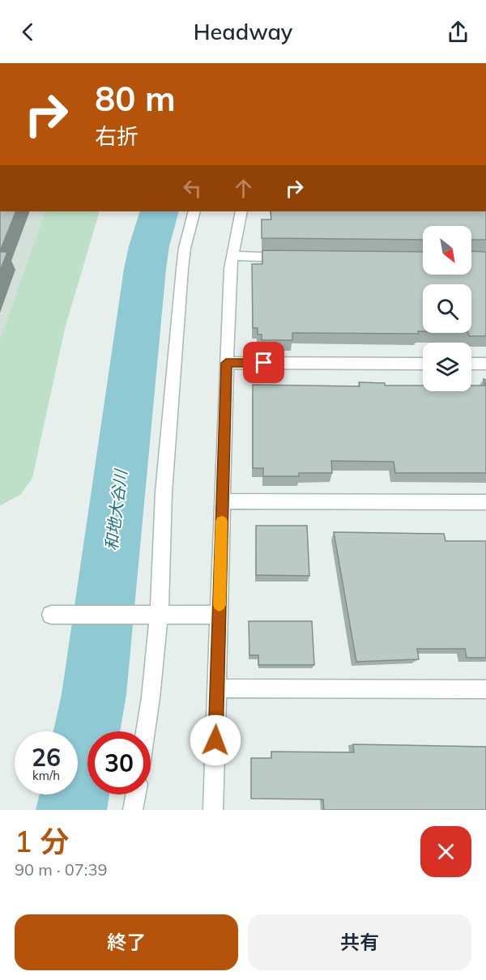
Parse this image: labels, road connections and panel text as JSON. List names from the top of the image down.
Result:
{
  "water": ["和地大谷川"],
  "north": "bottom right",
  "page": {
    "header": "Headway",
    "turn": ["80 m", "右折"],
    "speed": "26 km/h",
    "limit": "30",
    "heading": ["1 分", "90 m · 07:39"],
    "buttons": ["終了", "共有"]
  }
}
